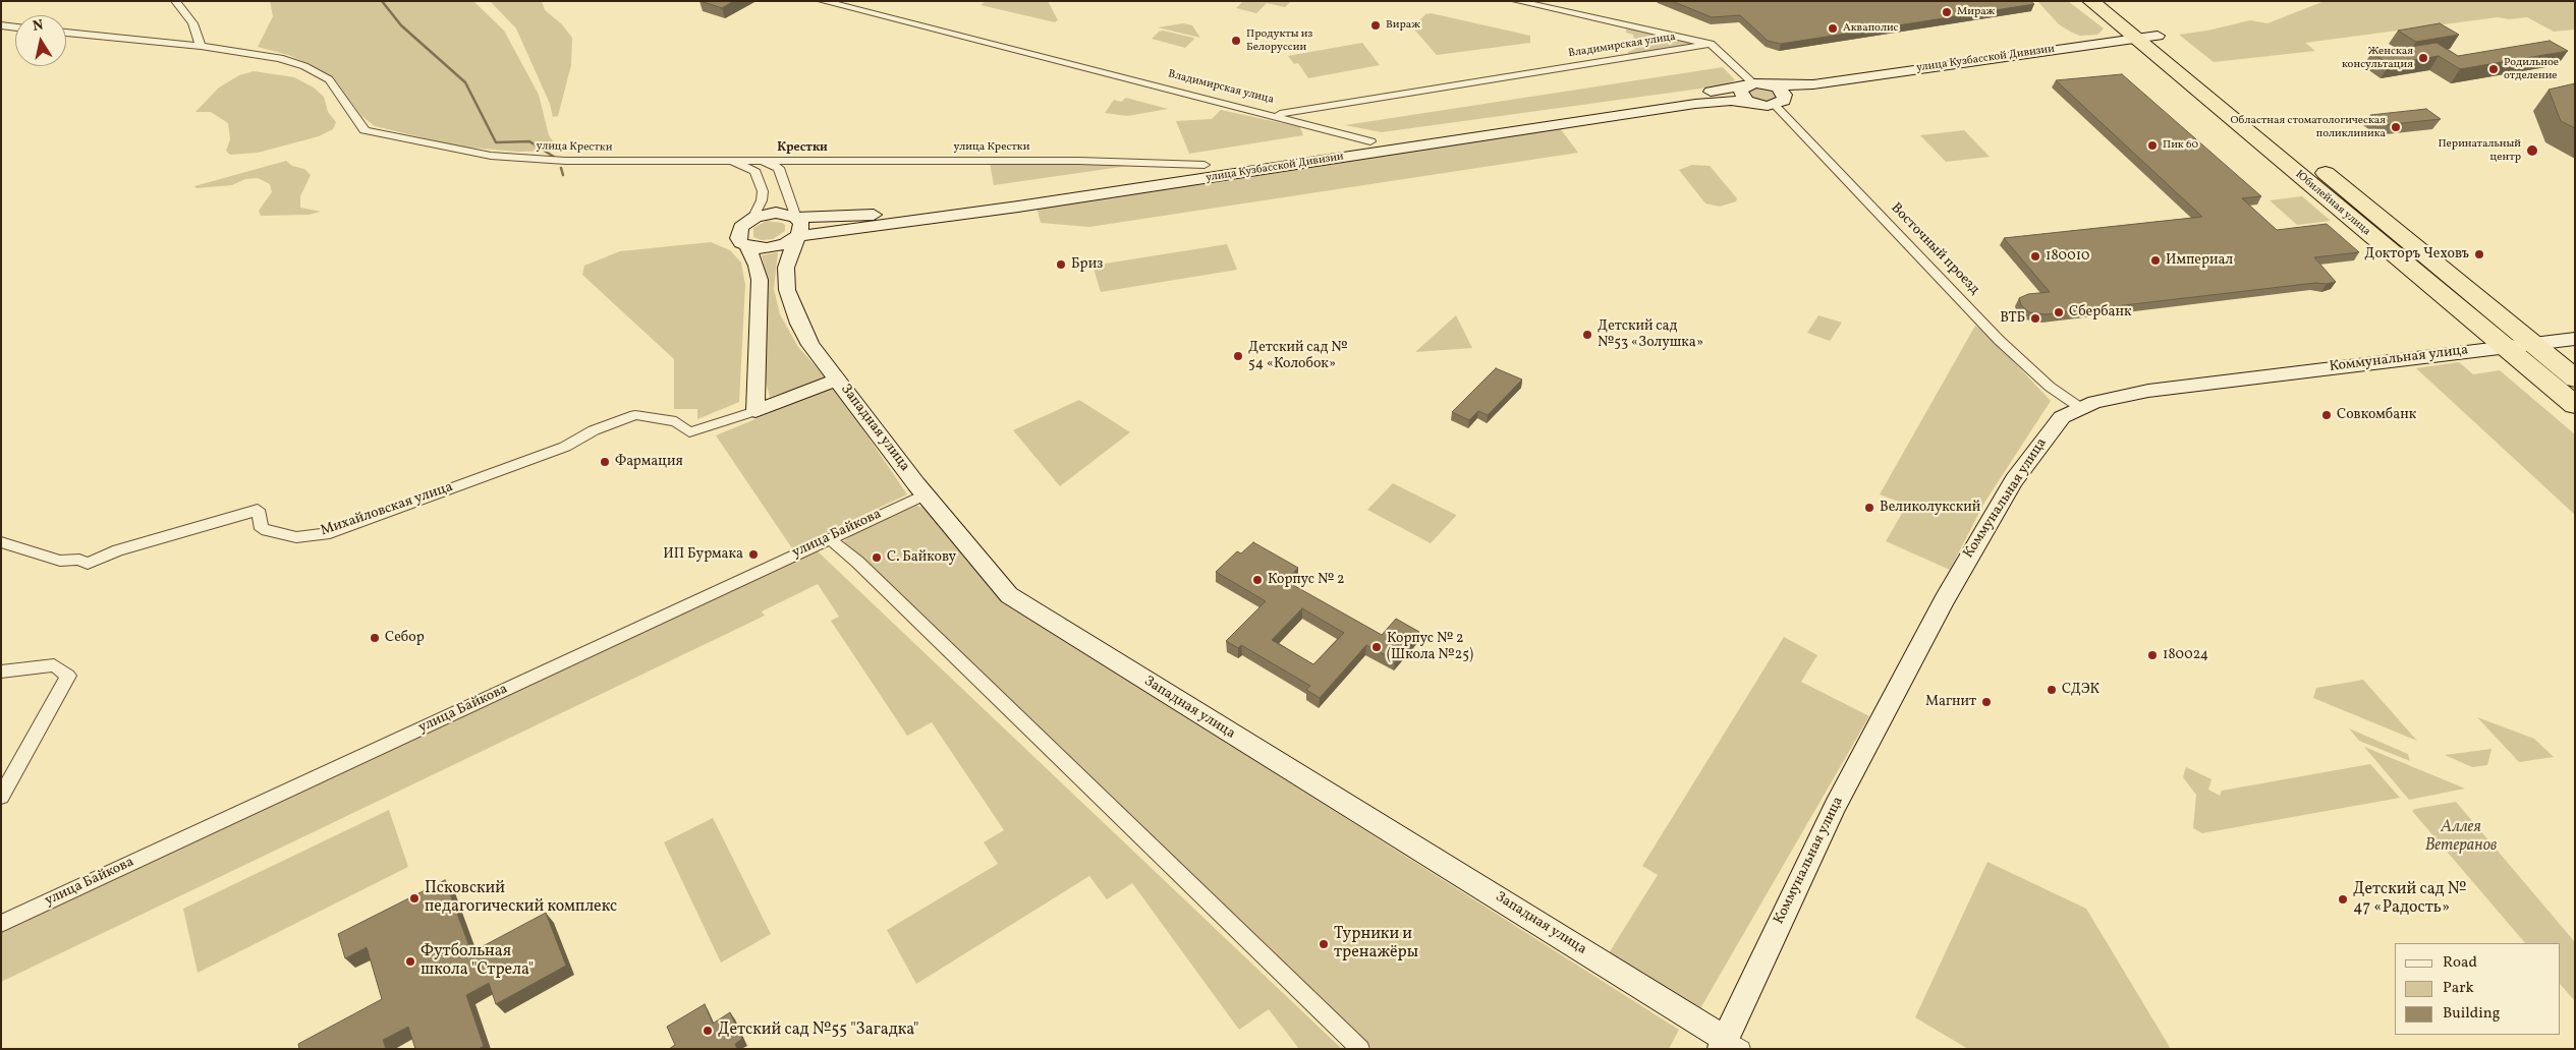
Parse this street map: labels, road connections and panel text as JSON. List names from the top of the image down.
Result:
{
  "streets": {
    "highway": ["Юбилейная улица"],
    "street": [
      "Владимирская улица",
      "улица Кузбасской Дивизии",
      "улица Крестки",
      "Восточный проезд",
      "Коммунальная улица",
      "Западная улица",
      "Михайловская улица",
      "улица Байкова"
    ]
  },
  "crossings": [
    ["улица Кузбасской Дивизии", "улица Крестки"],
    ["улица Кузбасской Дивизии", "Юбилейная улица"],
    ["улица Кузбасской Дивизии", "Восточный проезд"],
    ["улица Кузбасской Дивизии", "Западная улица"],
    ["Юбилейная улица", "Коммунальная улица"],
    ["Восточный проезд", "Коммунальная улица"],
    ["Коммунальная улица", "Западная улица"],
    ["Западная улица", "улица Байкова"]
  ],
  "districts": ["Крестки"],
  "parks": ["Аллея Ветеранов"],
  "places": [
    "Мираж",
    "Вираж",
    "Акваполис",
    "Продукты из Белоруссии",
    "Женская консультация",
    "Родильное отделение",
    "Областная стоматологическая поликлиника",
    "Пик 60",
    "Перинатальный центр",
    "Докторъ Чеховъ",
    "180010",
    "Империал",
    "Бриз",
    "Сбербанк",
    "ВТБ",
    "Детский сад №53 «Золушка»",
    "Детский сад № 54 «Колобок»",
    "Совкомбанк",
    "Фармация",
    "Великолукский",
    "ИП Бурмака",
    "С. Байкову",
    "Корпус № 2",
    "Себор",
    "Корпус № 2 (Школа №25)",
    "180024",
    "СДЭК",
    "Магнит",
    "Псковский педагогический комплекс",
    "Детский сад № 47 «Радость»",
    "Турники и тренажёры",
    "Футбольная школа \"Стрела\"",
    "Детский сад №55 \"Загадка\""
  ],
  "legend": ["Road", "Park", "Building"],
  "north": "top"
}
